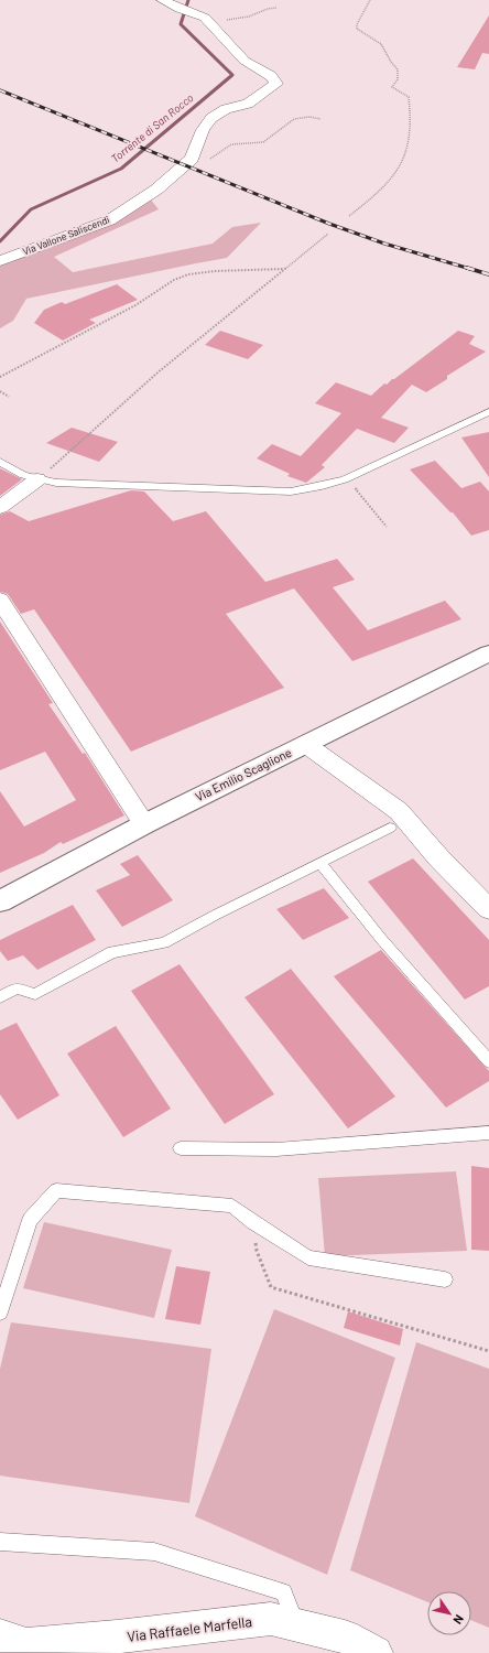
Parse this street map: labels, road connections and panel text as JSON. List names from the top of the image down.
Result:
{
  "streets": {
    "main road": ["Via Emilio Scaglione"],
    "street": ["Via Vallone Saliscendi", "Via Raffaele Marfella"]
  },
  "water": ["Torrente di San Rocco"],
  "north": "bottom right"
}
